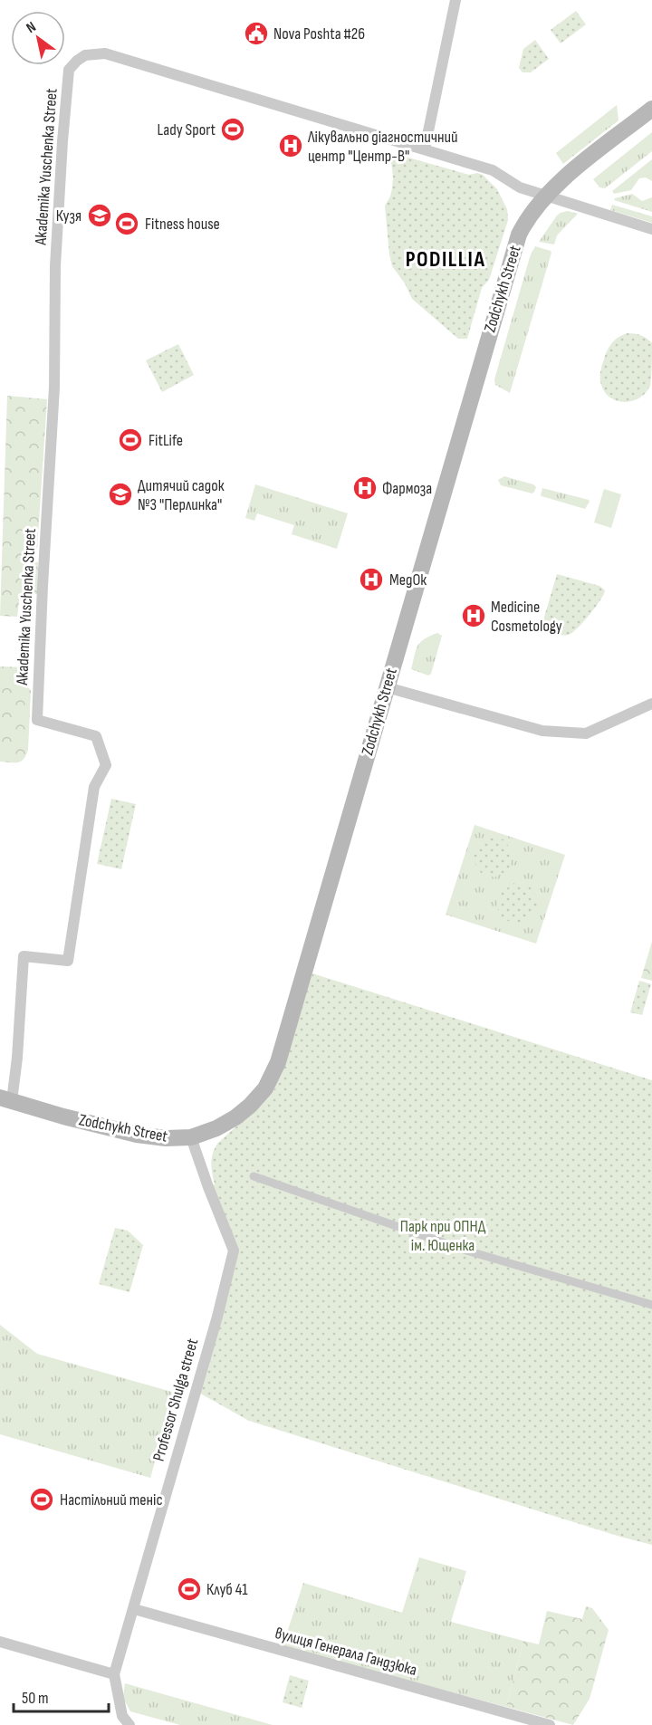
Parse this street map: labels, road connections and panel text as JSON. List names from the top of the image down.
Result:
{
  "streets": {
    "main road": ["Zodchykh Street"],
    "street": ["Akademika Yuschenka Street", "Professor Shulga street", "вулиця Генерала Гандзюка"]
  },
  "crossings": [
    ["Akademika Yuschenka Street", "Zodchykh Street"],
    ["Zodchykh Street", "Professor Shulga street"],
    ["Professor Shulga street", "вулиця Генерала Гандзюка"]
  ],
  "districts": ["PODILLIA"],
  "parks": ["Парк при ОПНД ім. Ющенка"],
  "places": {
    "public building": ["Nova Poshta #26"],
    "sports": [
      "Lady Sport",
      "Fitness house",
      "FitLife",
      "Настільний теніс",
      "Клуб 41"
    ],
    "hospital": [
      "Лікувально діагностичний центр \"Центр-В\"",
      "Фармоза",
      "МедОк",
      "Medicine Cosmetology"
    ],
    "school or university": ["Кузя", "Дитячий садок №3 \"Перлинка\""]
  },
  "scale_bar": "50 m",
  "north": "top left"
}
